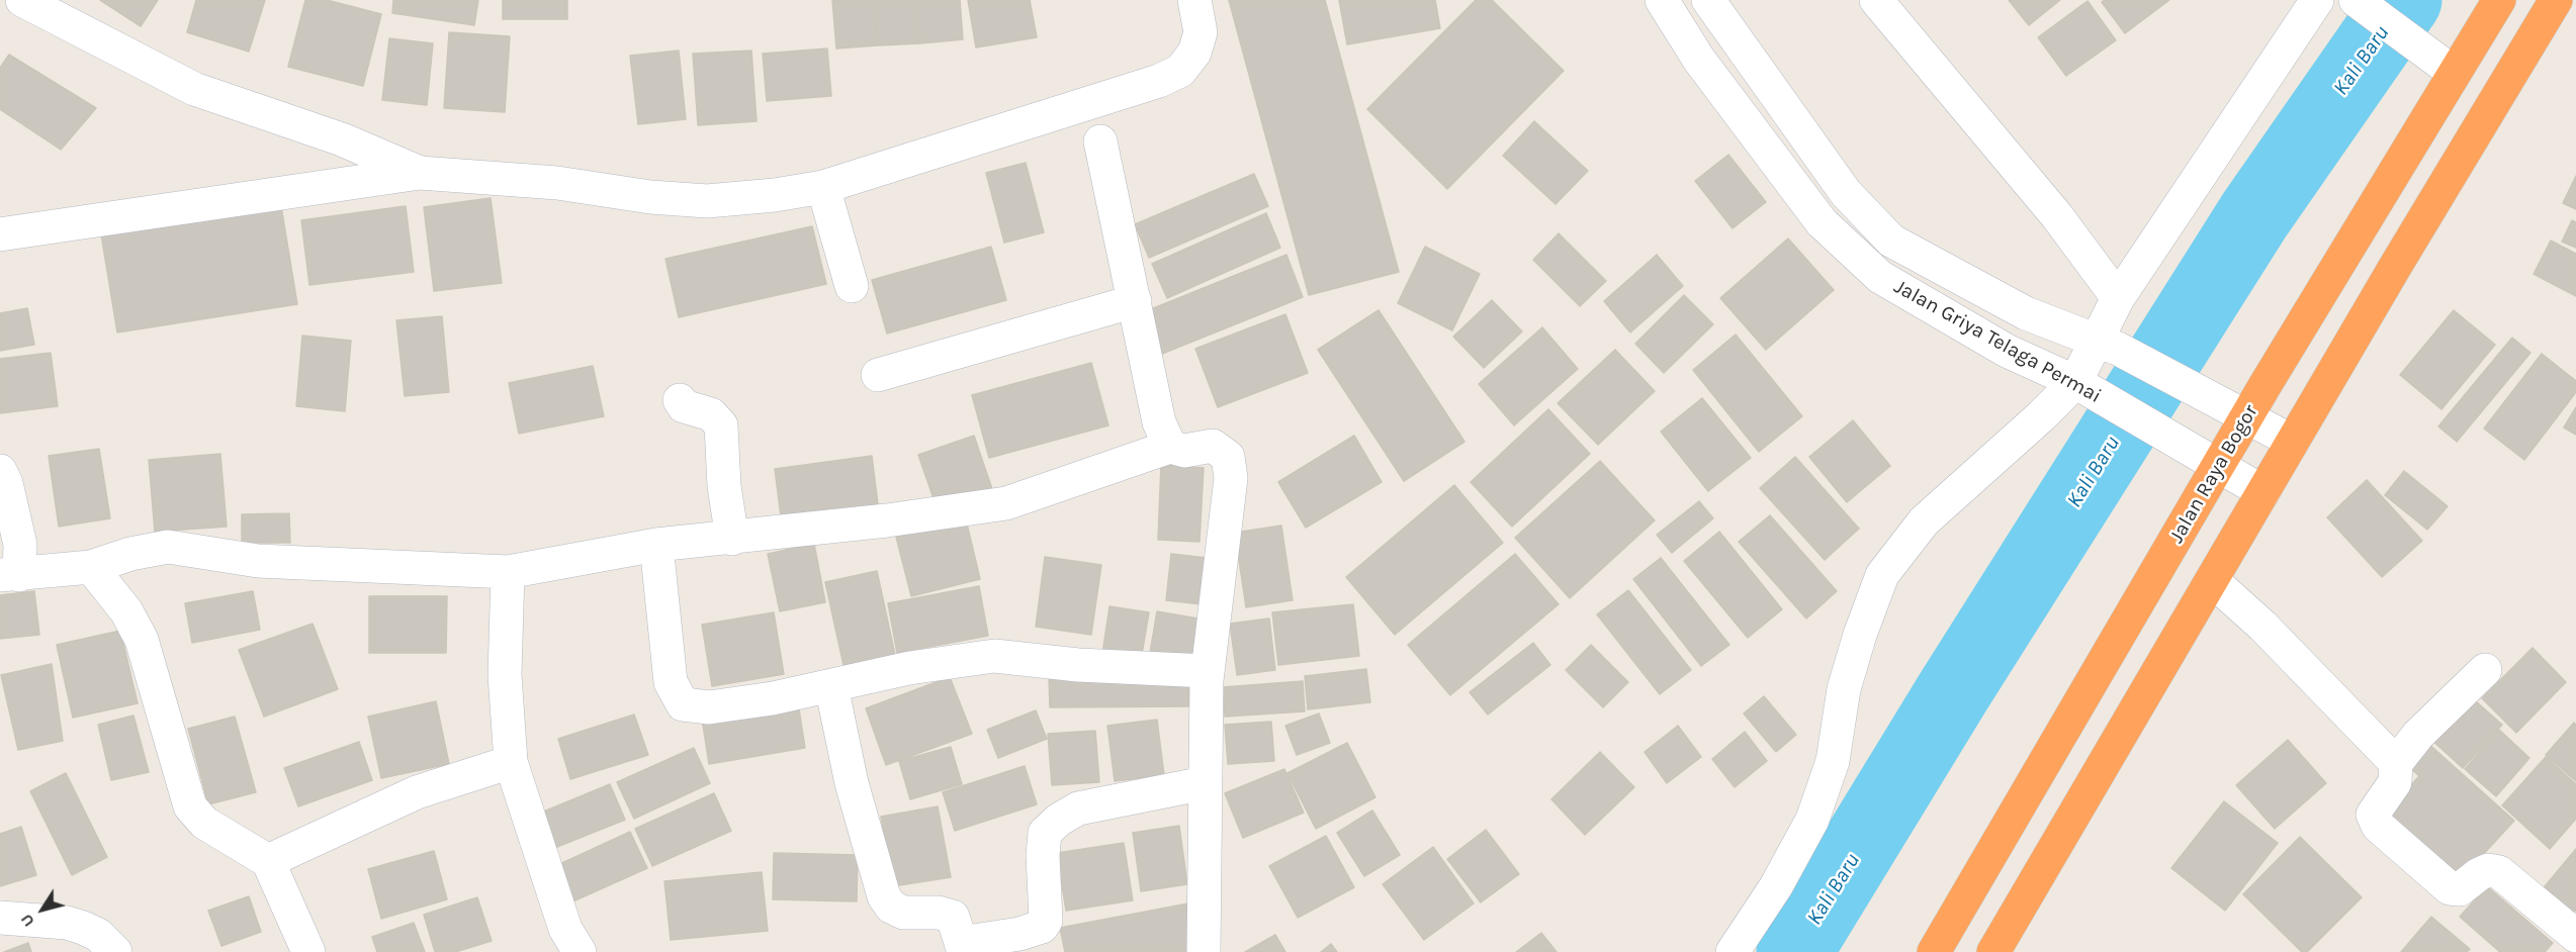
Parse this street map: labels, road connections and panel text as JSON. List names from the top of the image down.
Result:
{
  "streets": {
    "highway": ["Jalan Raya Bogor"],
    "street": ["Jalan Griya Telaga Permai"]
  },
  "crossings": [
    ["Jalan Griya Telaga Permai", "Jalan Raya Bogor"]
  ],
  "water": ["Kali Baru"],
  "north": "bottom left"
}
